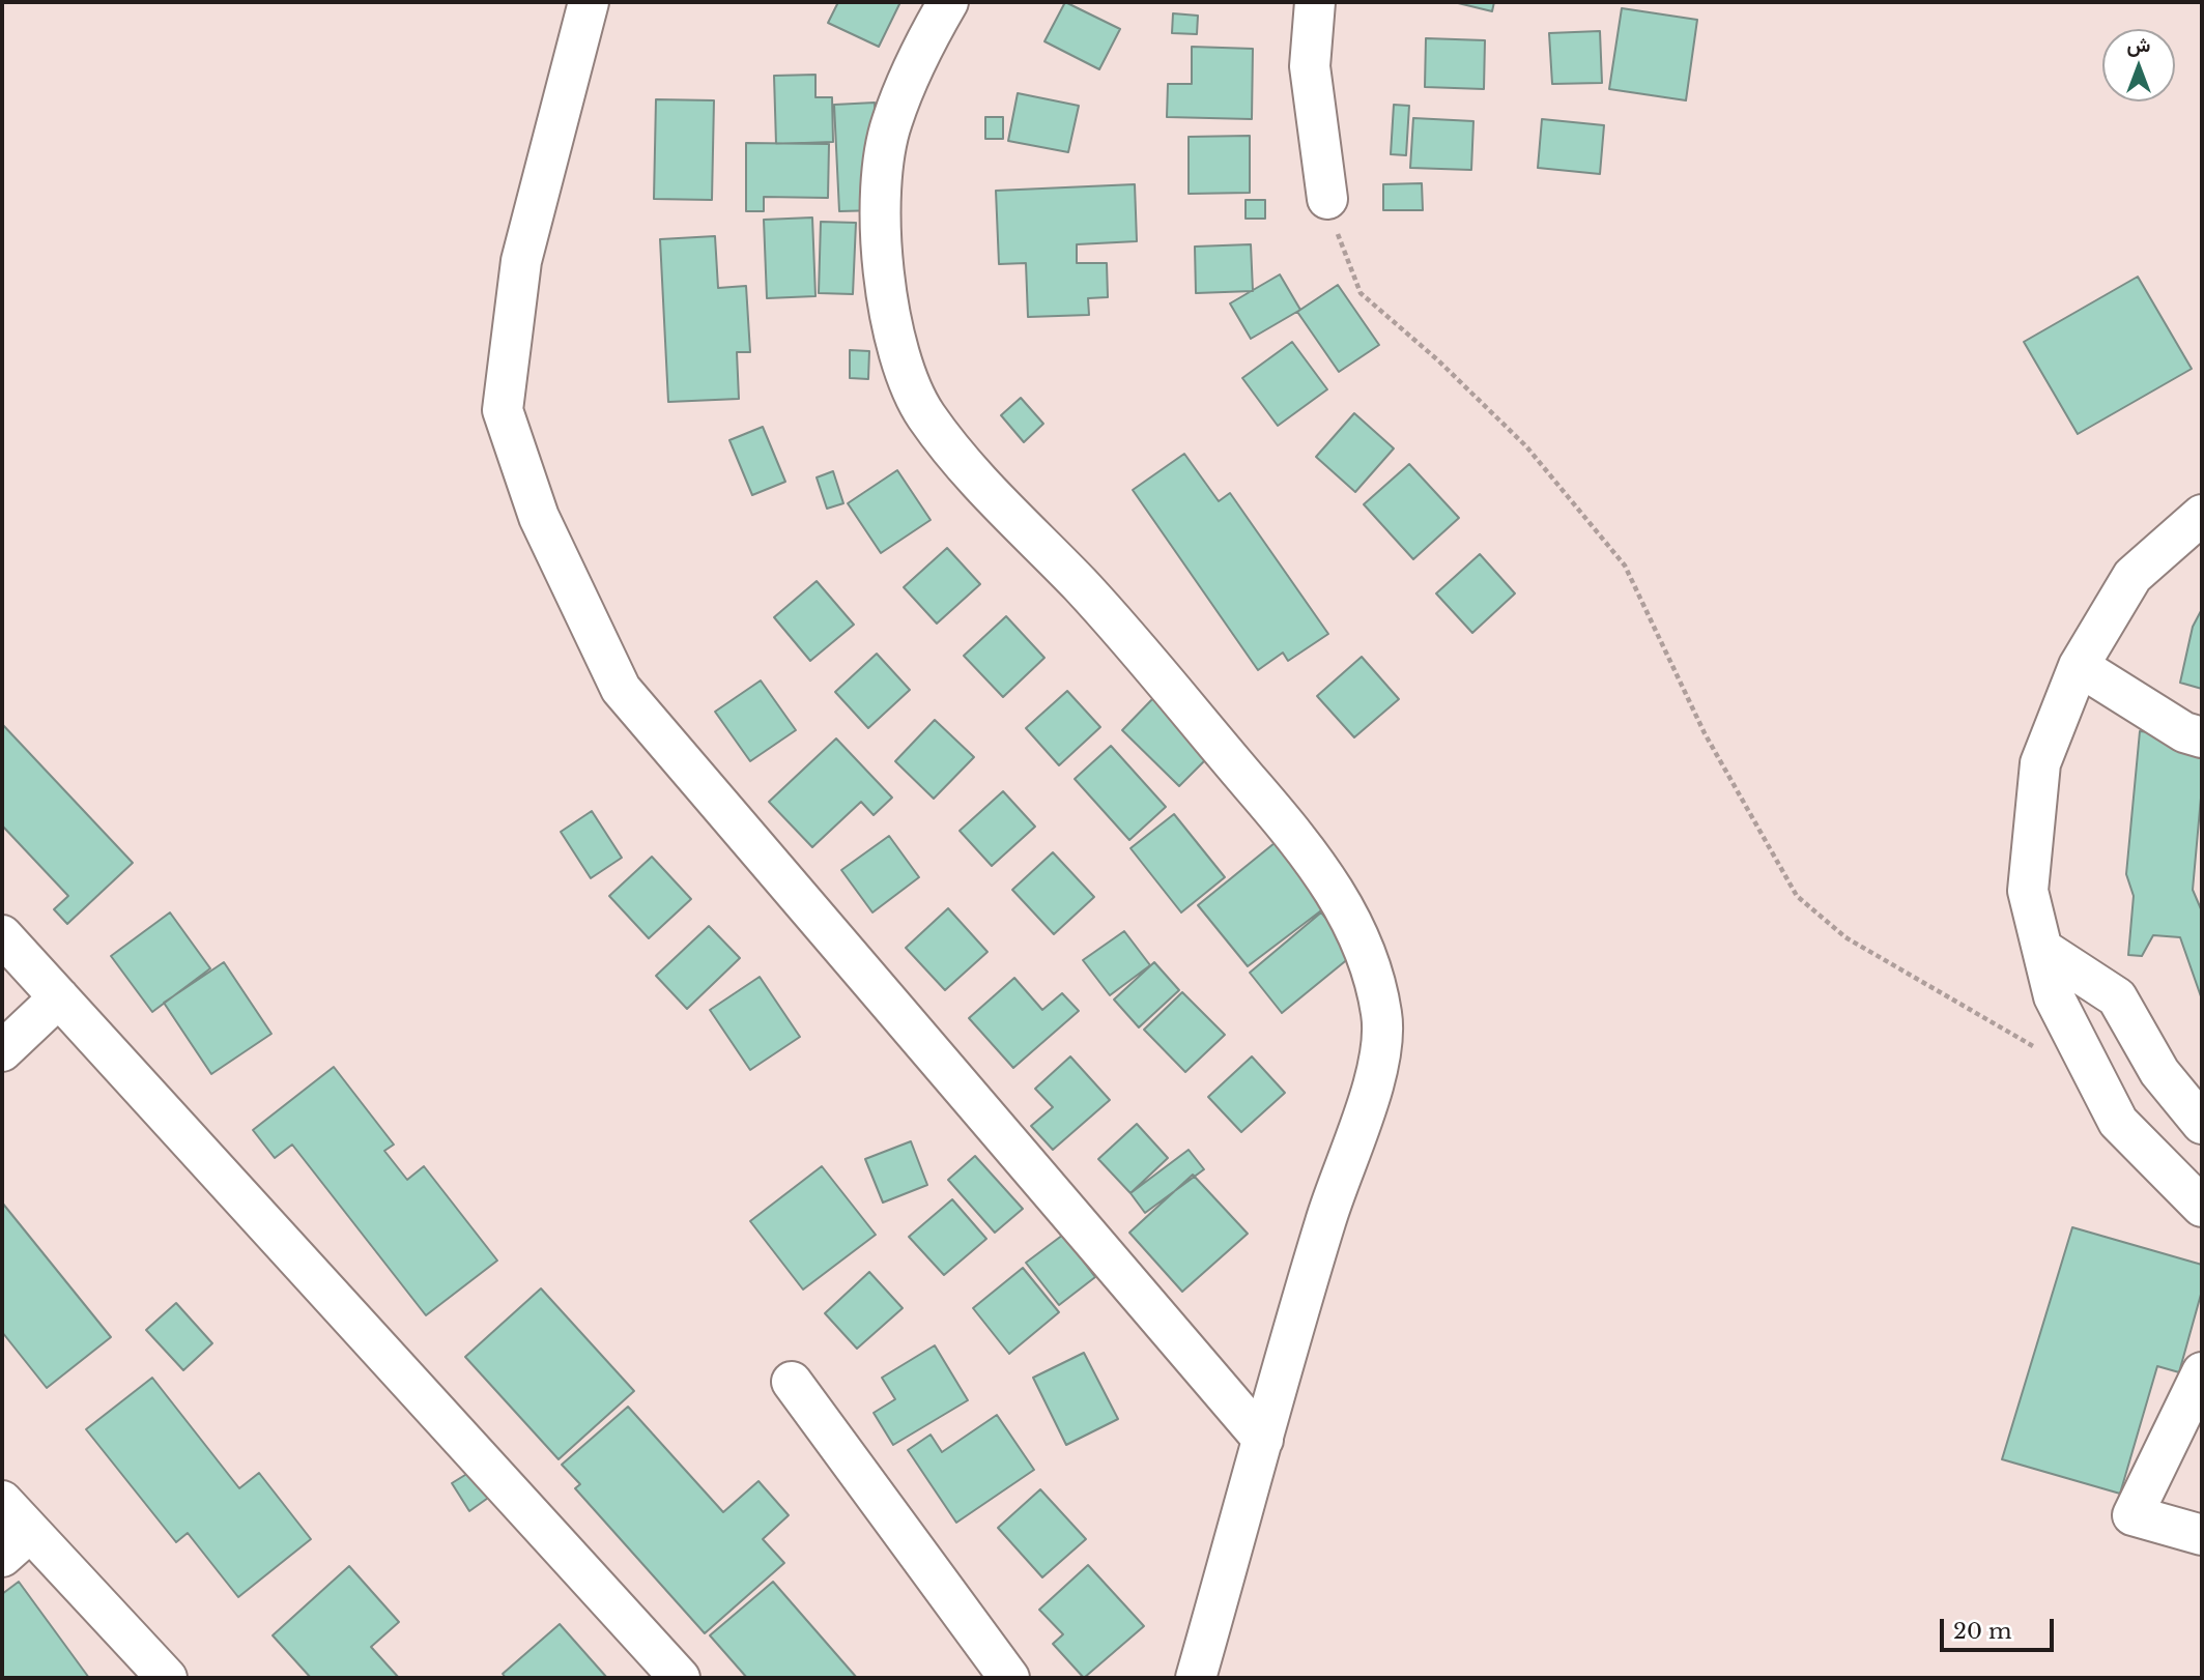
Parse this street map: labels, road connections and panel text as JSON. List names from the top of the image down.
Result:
{
  "scale_bar": "20 m",
  "north": "top"
}
